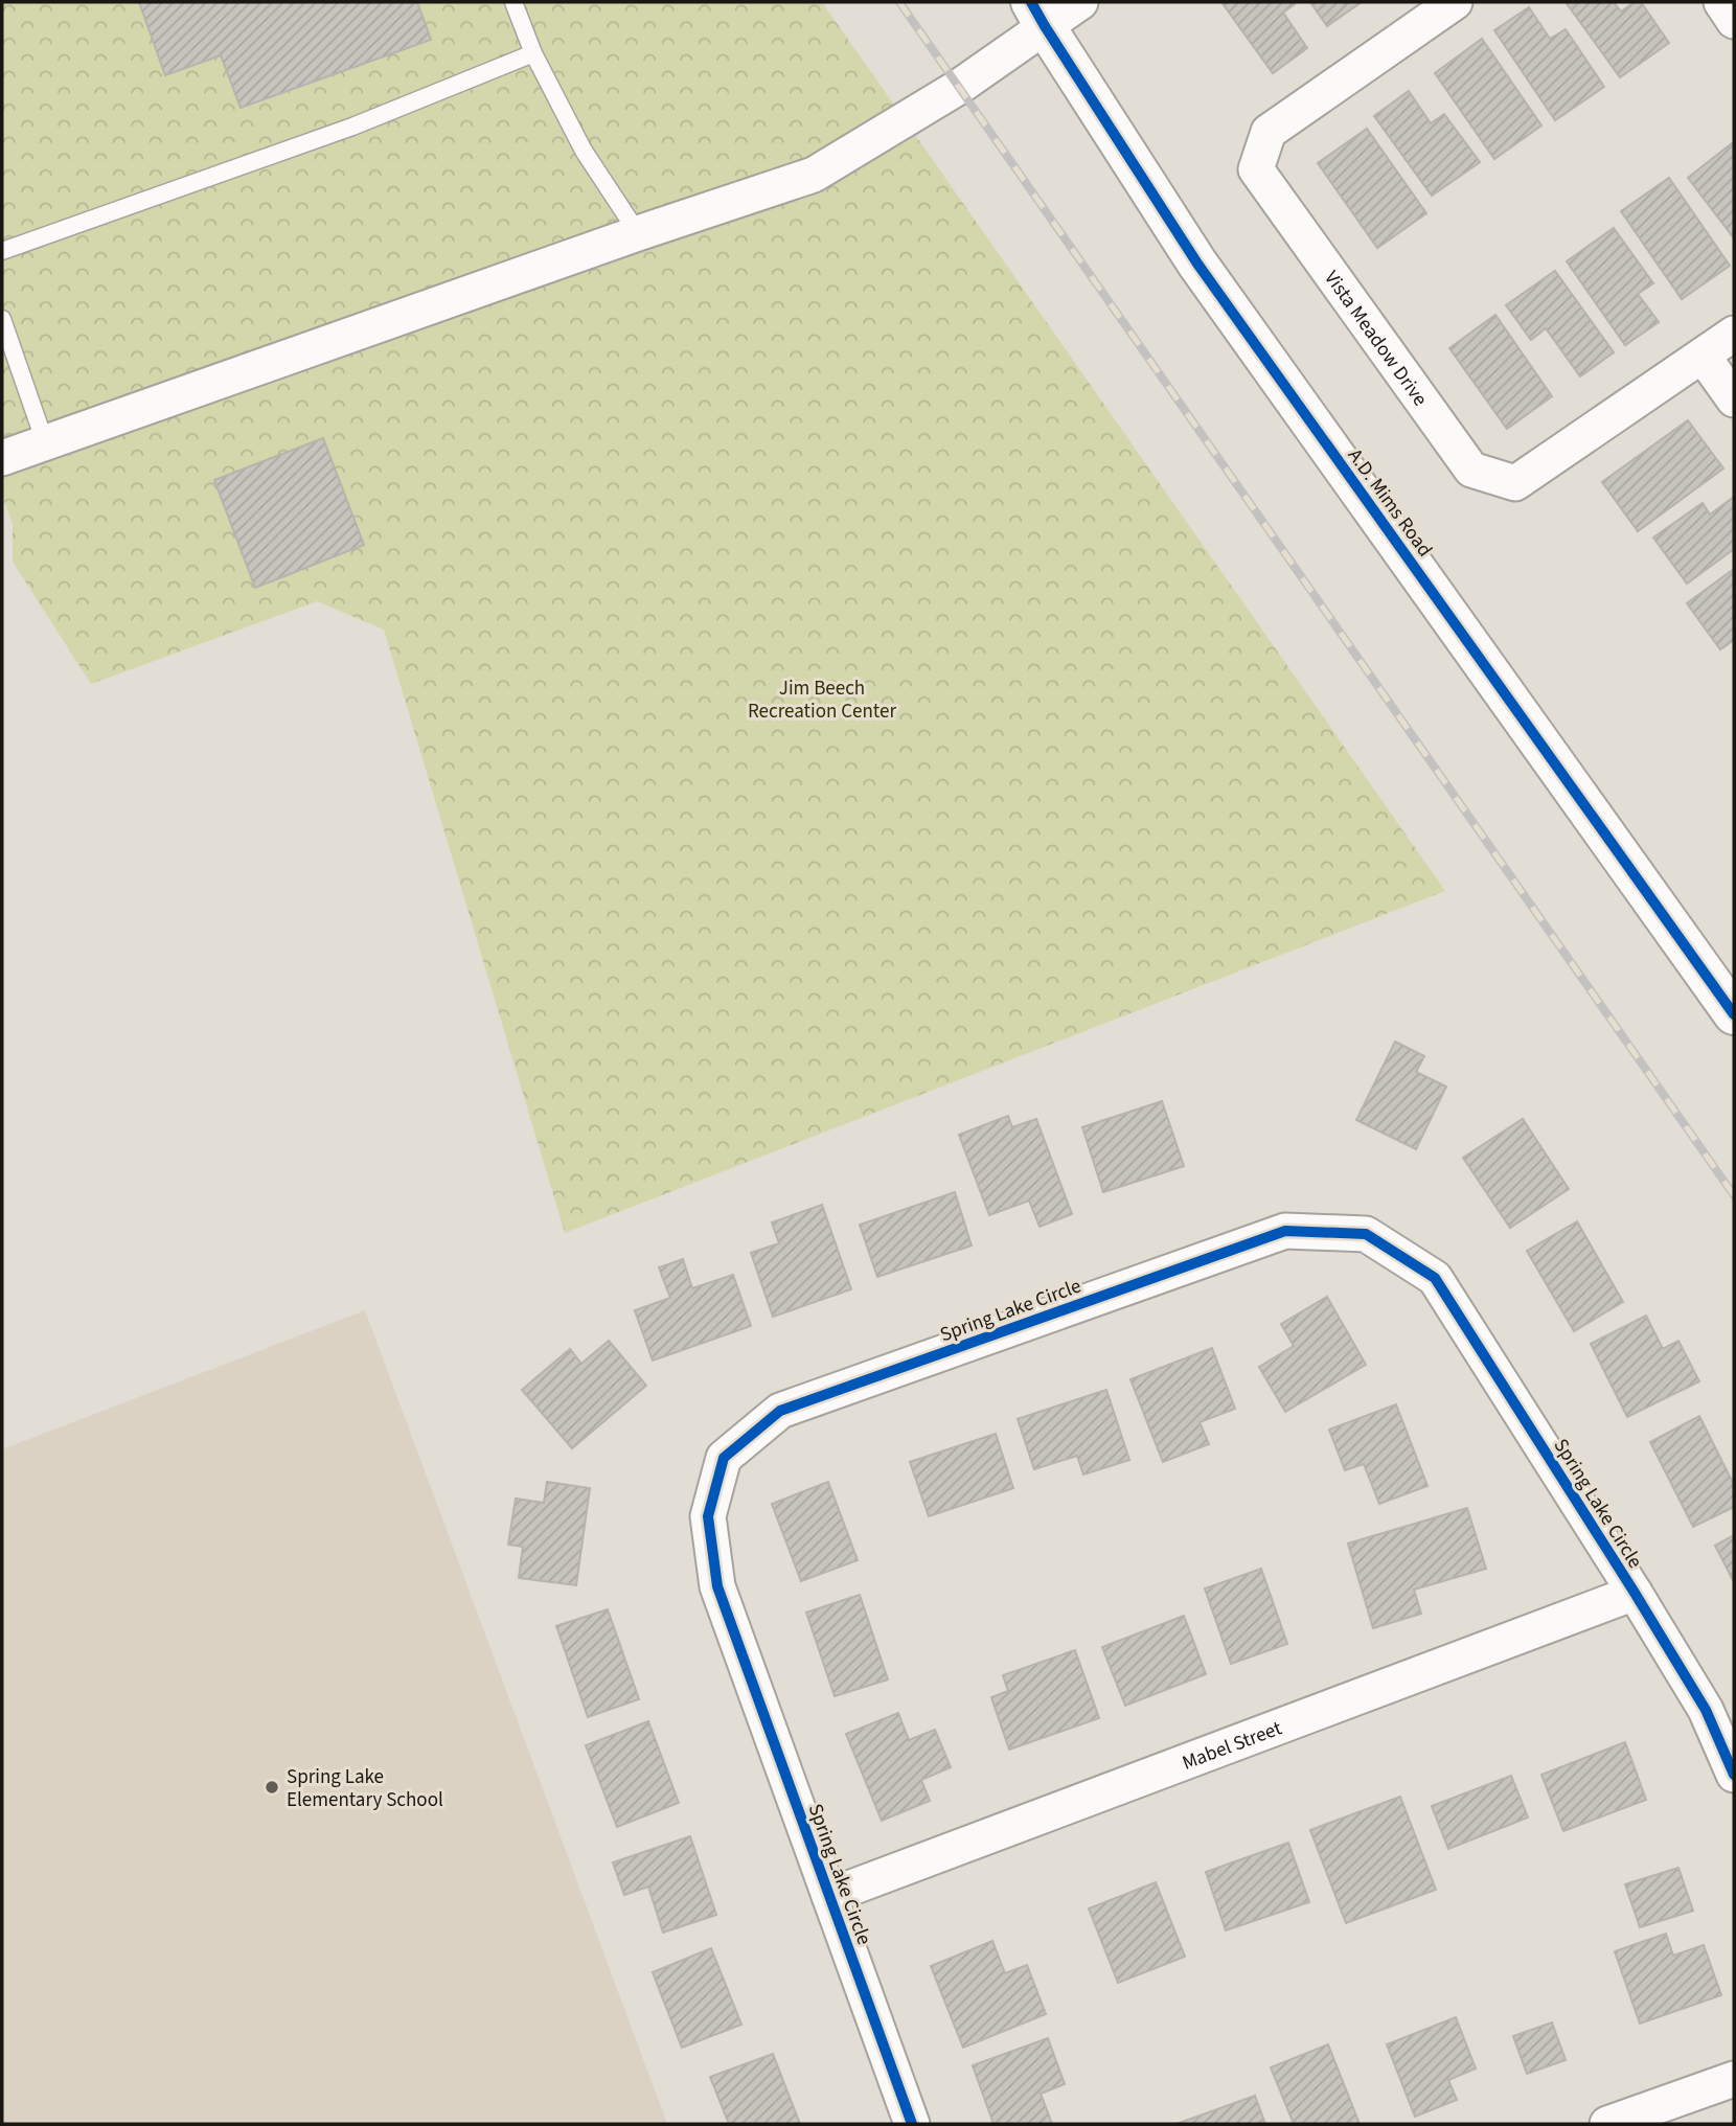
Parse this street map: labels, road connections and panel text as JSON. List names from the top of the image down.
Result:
{
  "streets": {
    "street": [
      "Vista Meadow Drive",
      "A.D. Mims Road",
      "Spring Lake Circle",
      "Mabel Street"
    ]
  },
  "crossings": [
    ["Spring Lake Circle", "Mabel Street"]
  ],
  "parks": ["Jim Beech Recreation Center"],
  "places": ["Spring Lake Elementary School"]
}
